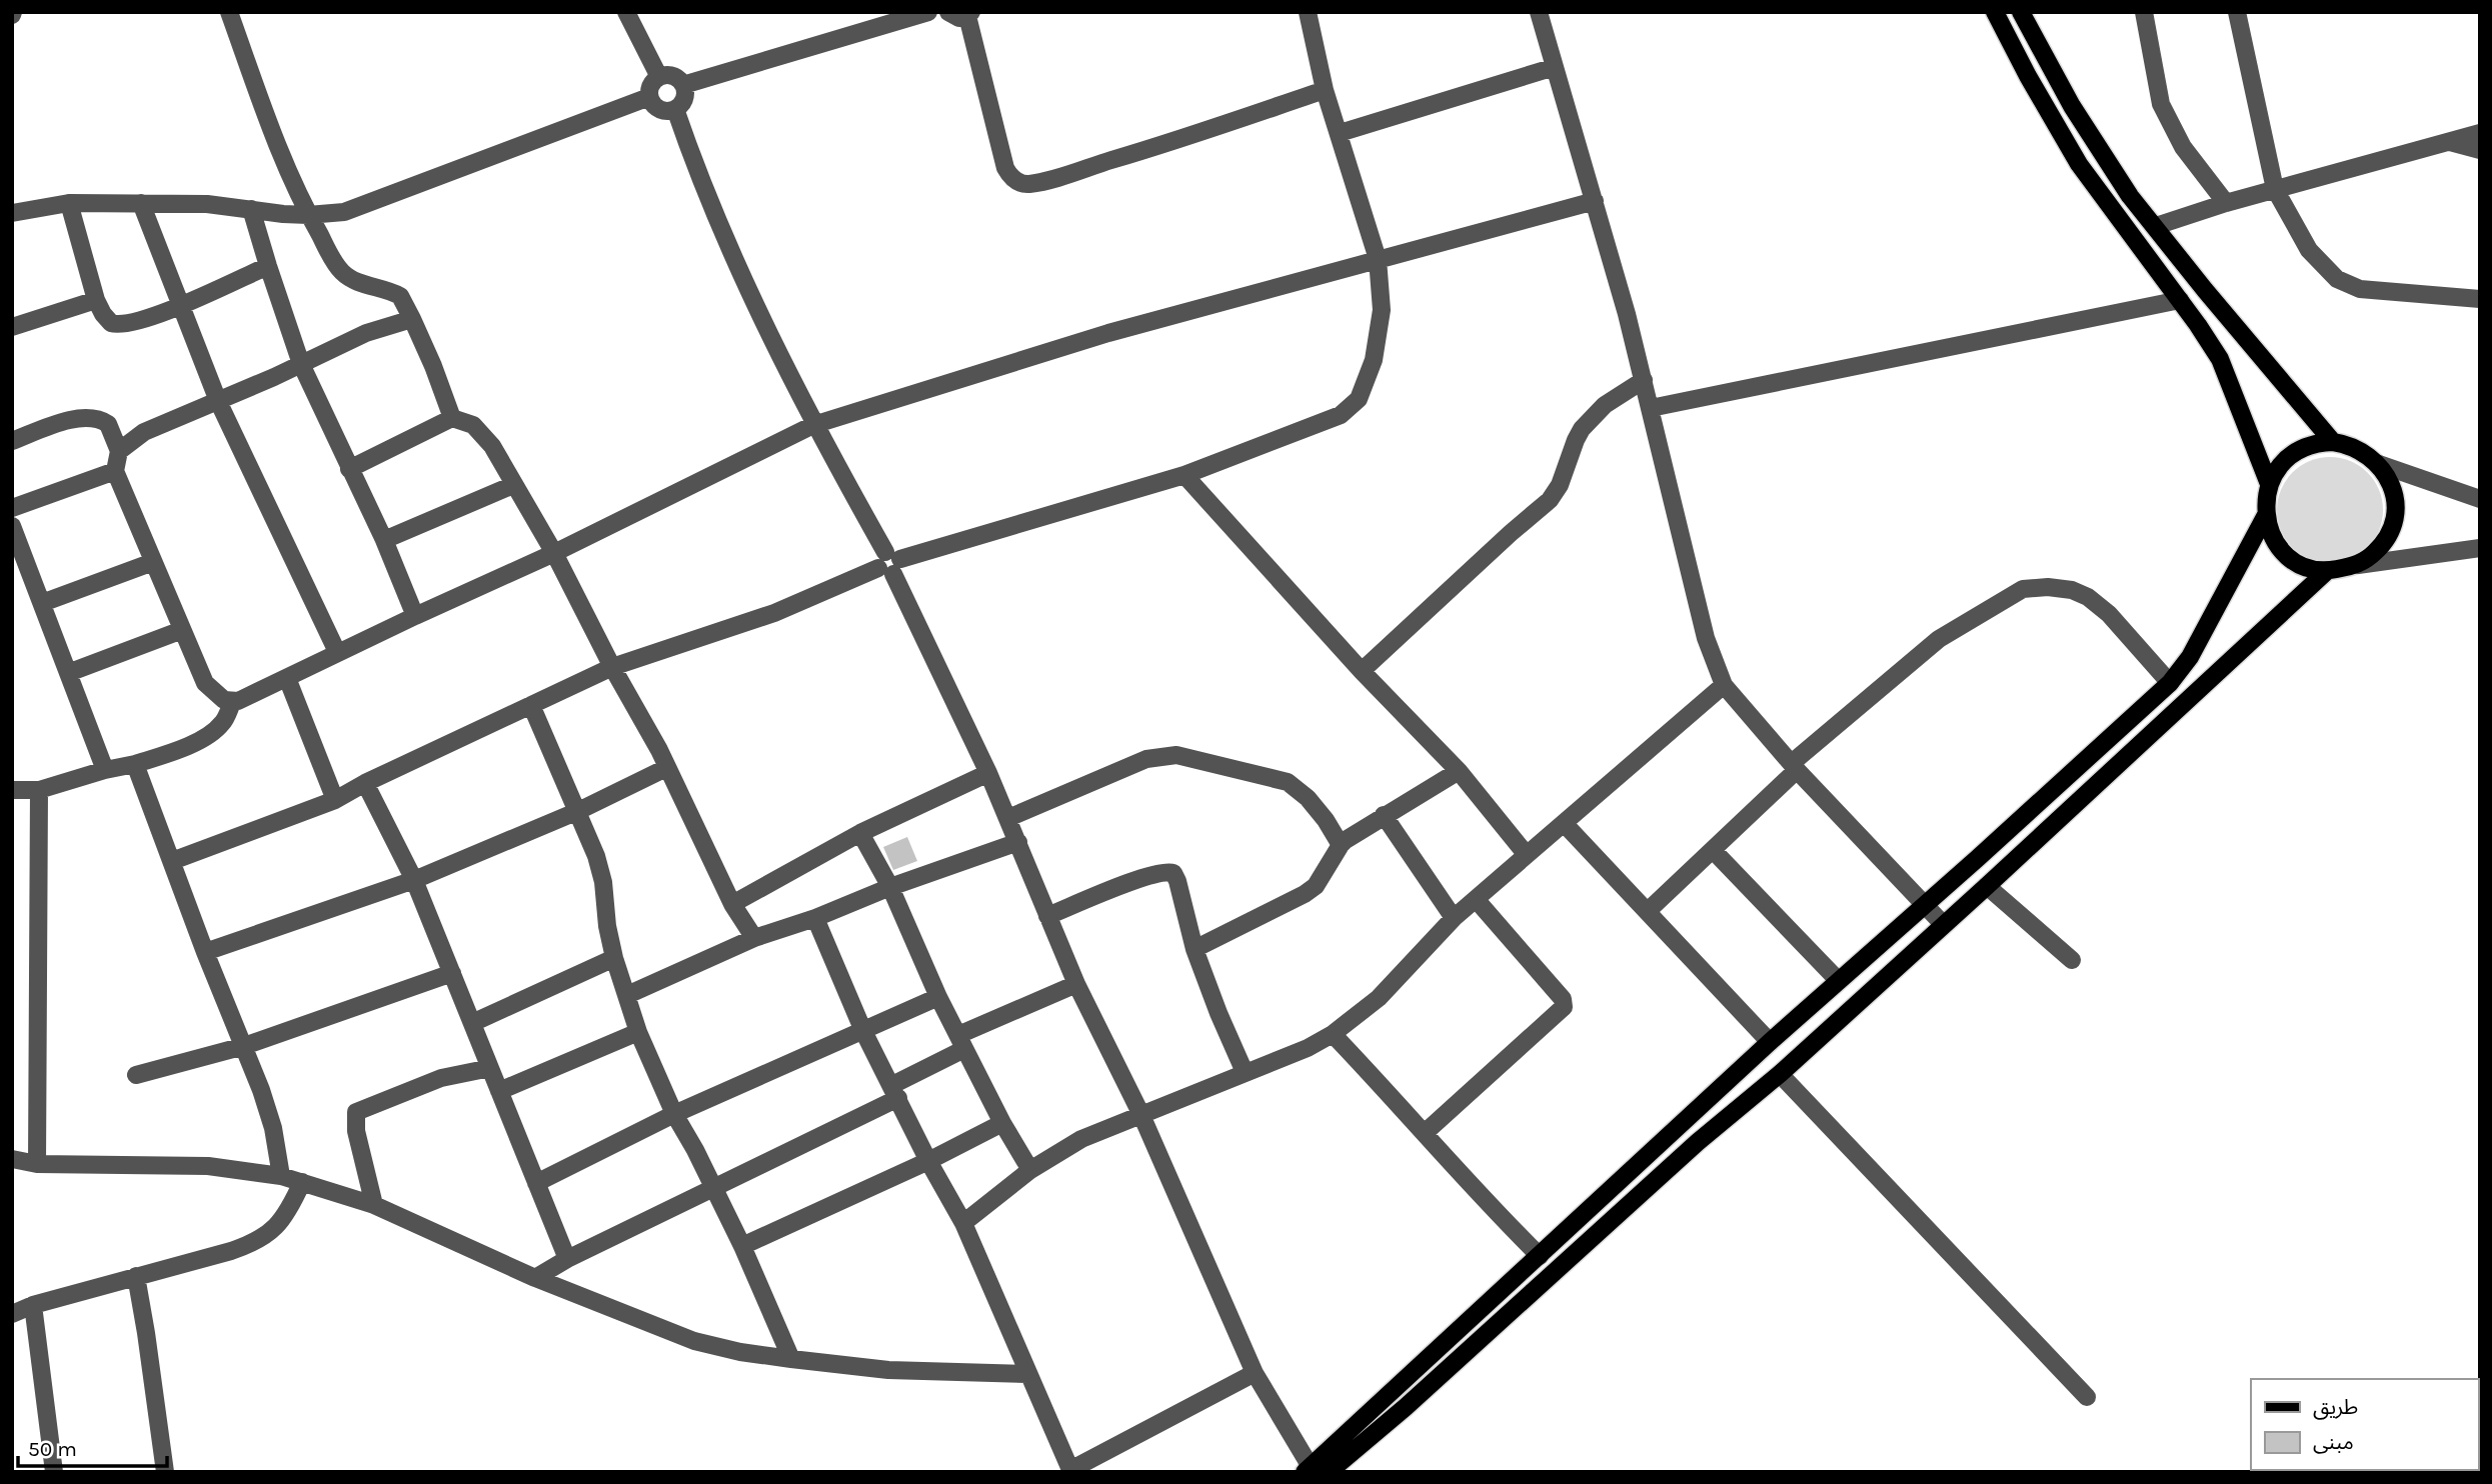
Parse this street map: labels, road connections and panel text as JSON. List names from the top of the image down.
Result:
{
  "legend": ["طريق", "مبنى"],
  "scale_bar": "50 m"
}
